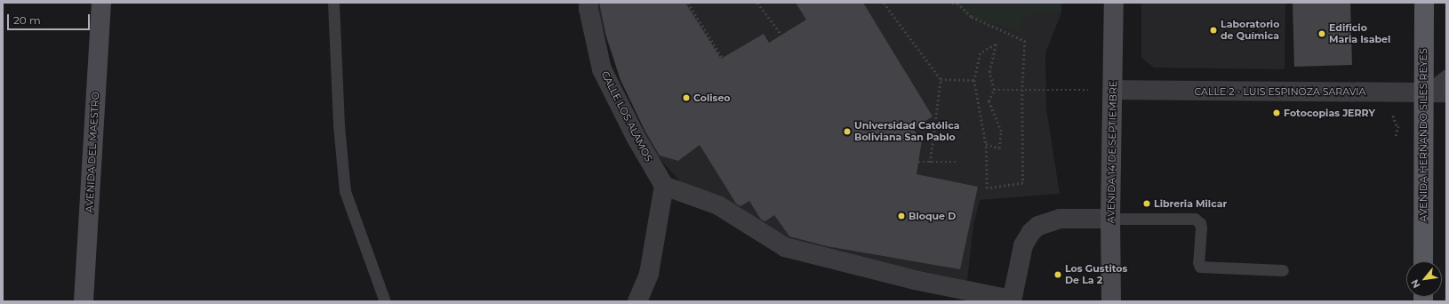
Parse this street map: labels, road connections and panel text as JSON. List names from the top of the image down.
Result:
{
  "streets": {
    "main road": ["AVENIDA HERNANDO SILES REYES", "AVENIDA DEL MAESTRO", "AVENIDA 14 DE SEPTIEMBRE"],
    "street": ["CALLE 2 - LUIS ESPINOZA SARAVIA", "CALLE LOS ALAMOS"]
  },
  "crossings": [
    ["CALLE 2 - LUIS ESPINOZA SARAVIA", "AVENIDA HERNANDO SILES REYES"],
    ["CALLE 2 - LUIS ESPINOZA SARAVIA", "AVENIDA 14 DE SEPTIEMBRE"]
  ],
  "places": [
    "Laboratorio de Química",
    "Edificio Maria Isabel",
    "Coliseo",
    "Fotocopias JERRY",
    "Universidad Católica Boliviana San Pablo",
    "Libreria Milcar",
    "Bloque D",
    "Los Gustitos De La 2"
  ],
  "scale_bar": "20 m",
  "north": "bottom left"
}
